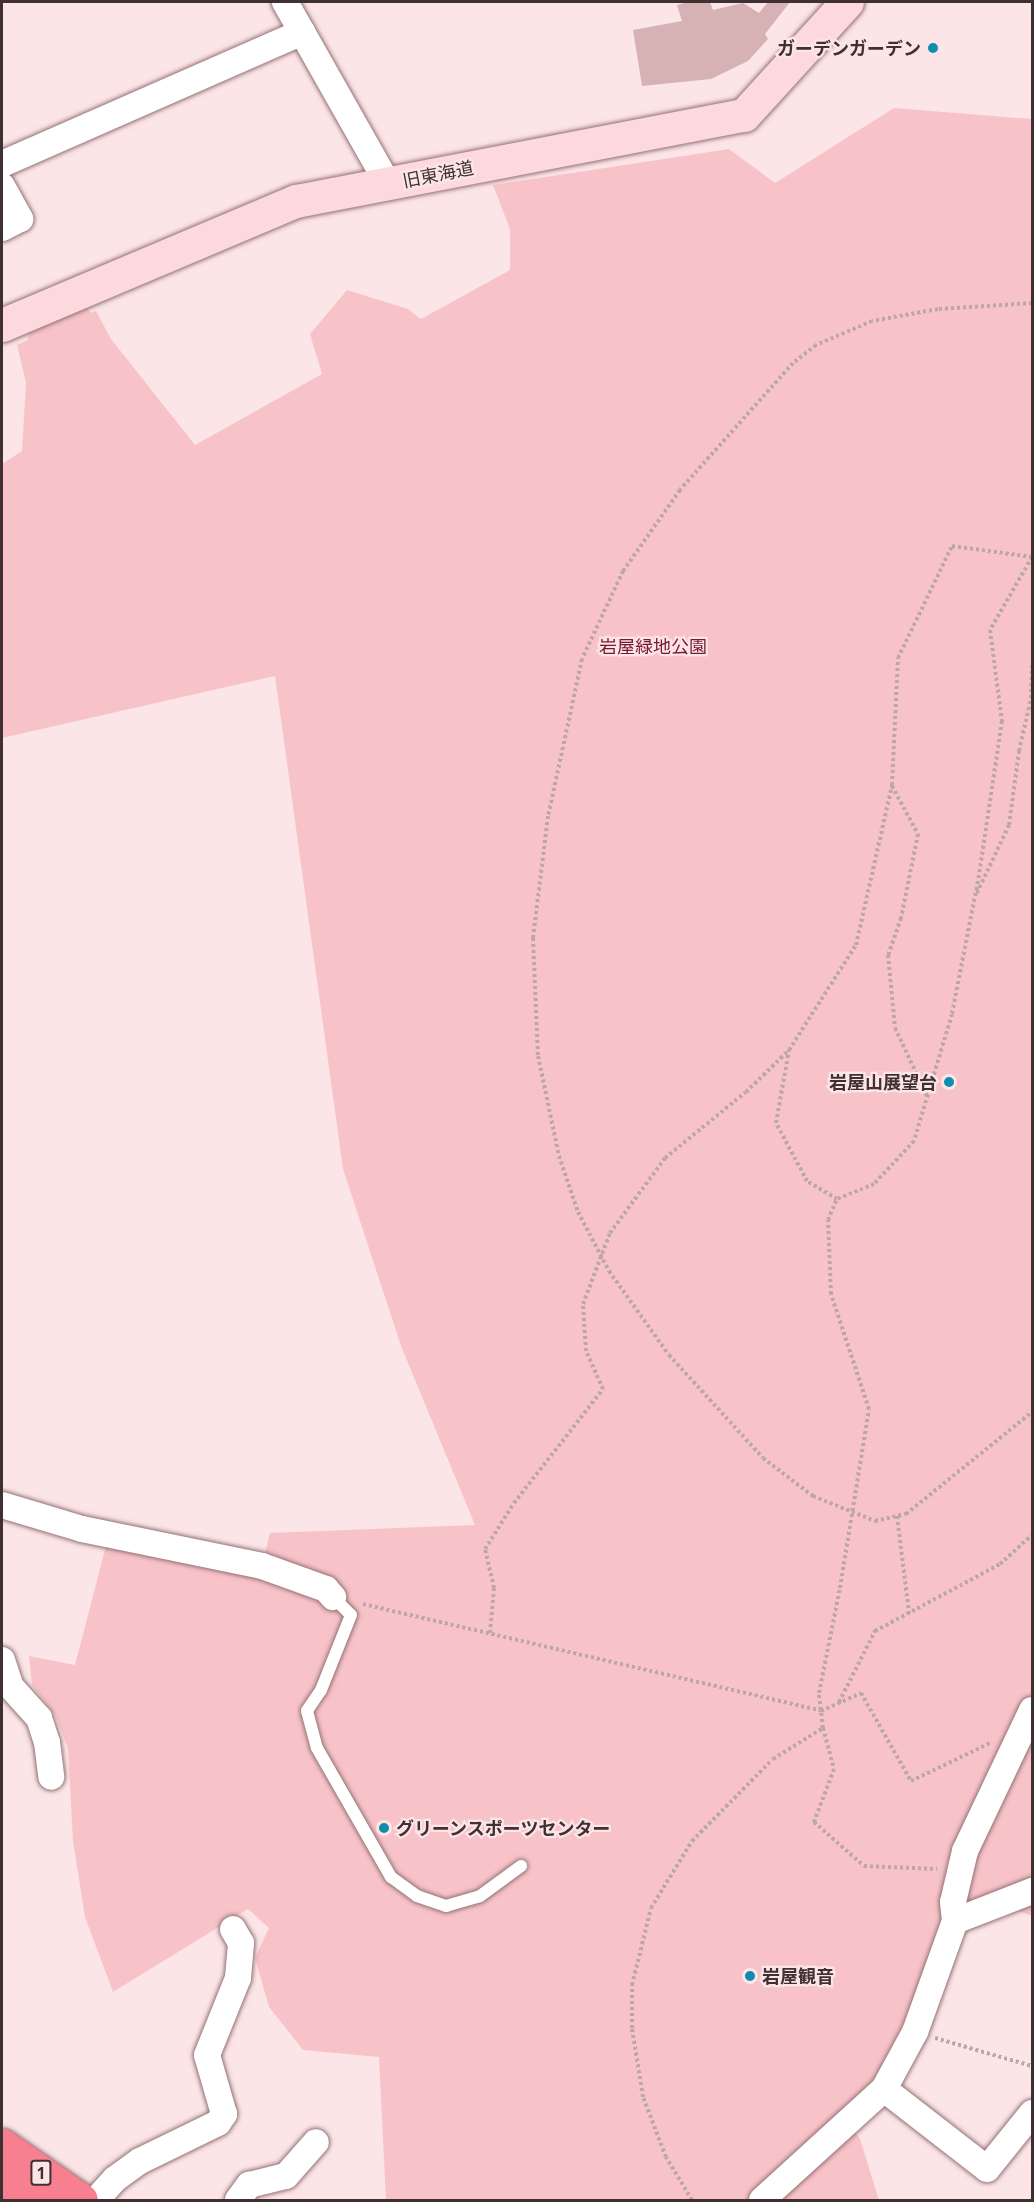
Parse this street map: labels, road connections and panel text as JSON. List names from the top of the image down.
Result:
{
  "streets": {
    "highway": ["1"],
    "street": ["旧東海道"]
  },
  "parks": ["岩屋緑地公園"],
  "places": [
    "ガーデンガーデン",
    "岩屋山展望台",
    "グリーンスポーツセンター",
    "岩屋観音"
  ]
}
